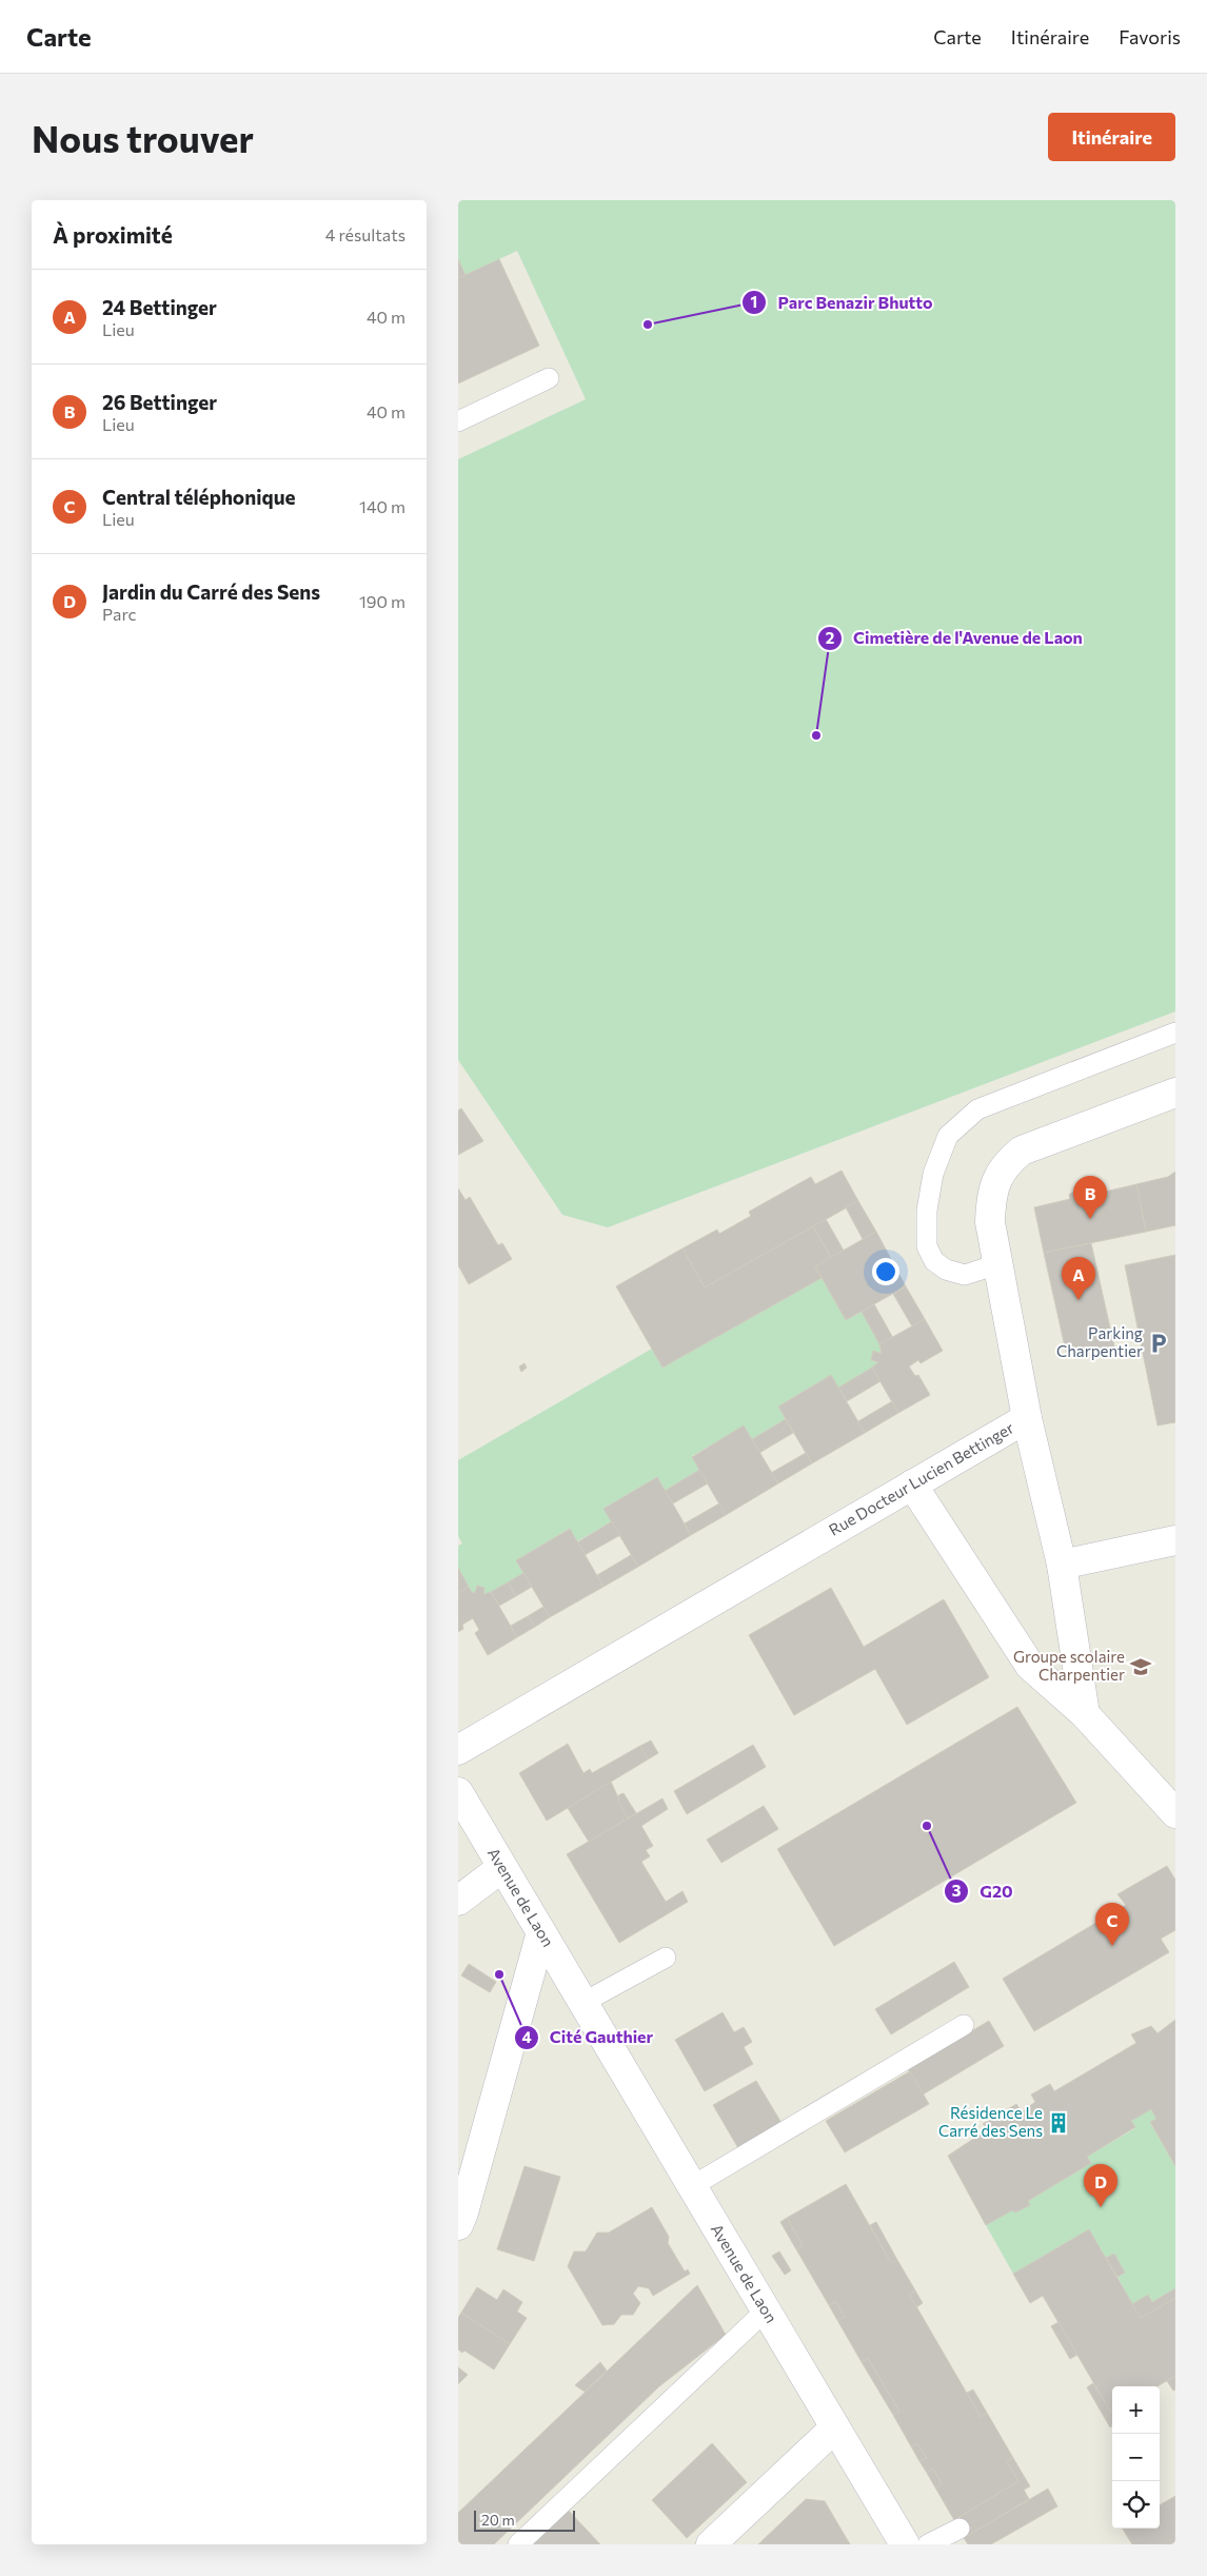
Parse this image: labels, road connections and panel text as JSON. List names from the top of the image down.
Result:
{
  "streets": {
    "street": ["Rue Docteur Lucien Bettinger", "Avenue de Laon"]
  },
  "places": {
    "other": [
      "Parc Benazir Bhutto",
      "Cimetière de l'Avenue de Laon",
      "G20",
      "Cité Gauthier"
    ],
    "parking": ["Parking Charpentier"],
    "school or university": ["Groupe scolaire Charpentier"],
    "building": ["Résidence Le Carré des Sens"]
  },
  "scale_bar": "20 m",
  "page": {
    "header": "Carte",
    "nav": ["Carte", "Itinéraire", "Favoris"],
    "buttons": "Itinéraire",
    "title": "Nous trouver",
    "heading": ["À proximité", "4 résultats"],
    "list": [
      {
        "mark": "A",
        "name": "24 Bettinger",
        "note": "Lieu",
        "value": "40 m"
      },
      {
        "mark": "B",
        "name": "26 Bettinger",
        "note": "Lieu",
        "value": "40 m"
      },
      {
        "mark": "C",
        "name": "Central téléphonique",
        "note": "Lieu",
        "value": "140 m"
      },
      {
        "mark": "D",
        "name": "Jardin du Carré des Sens",
        "note": "Parc",
        "value": "190 m"
      }
    ],
    "pins": [
      "B",
      "A",
      "C",
      "D"
    ],
    "map_buttons": ["+", "−"],
    "scale": "20 m"
  }
}
